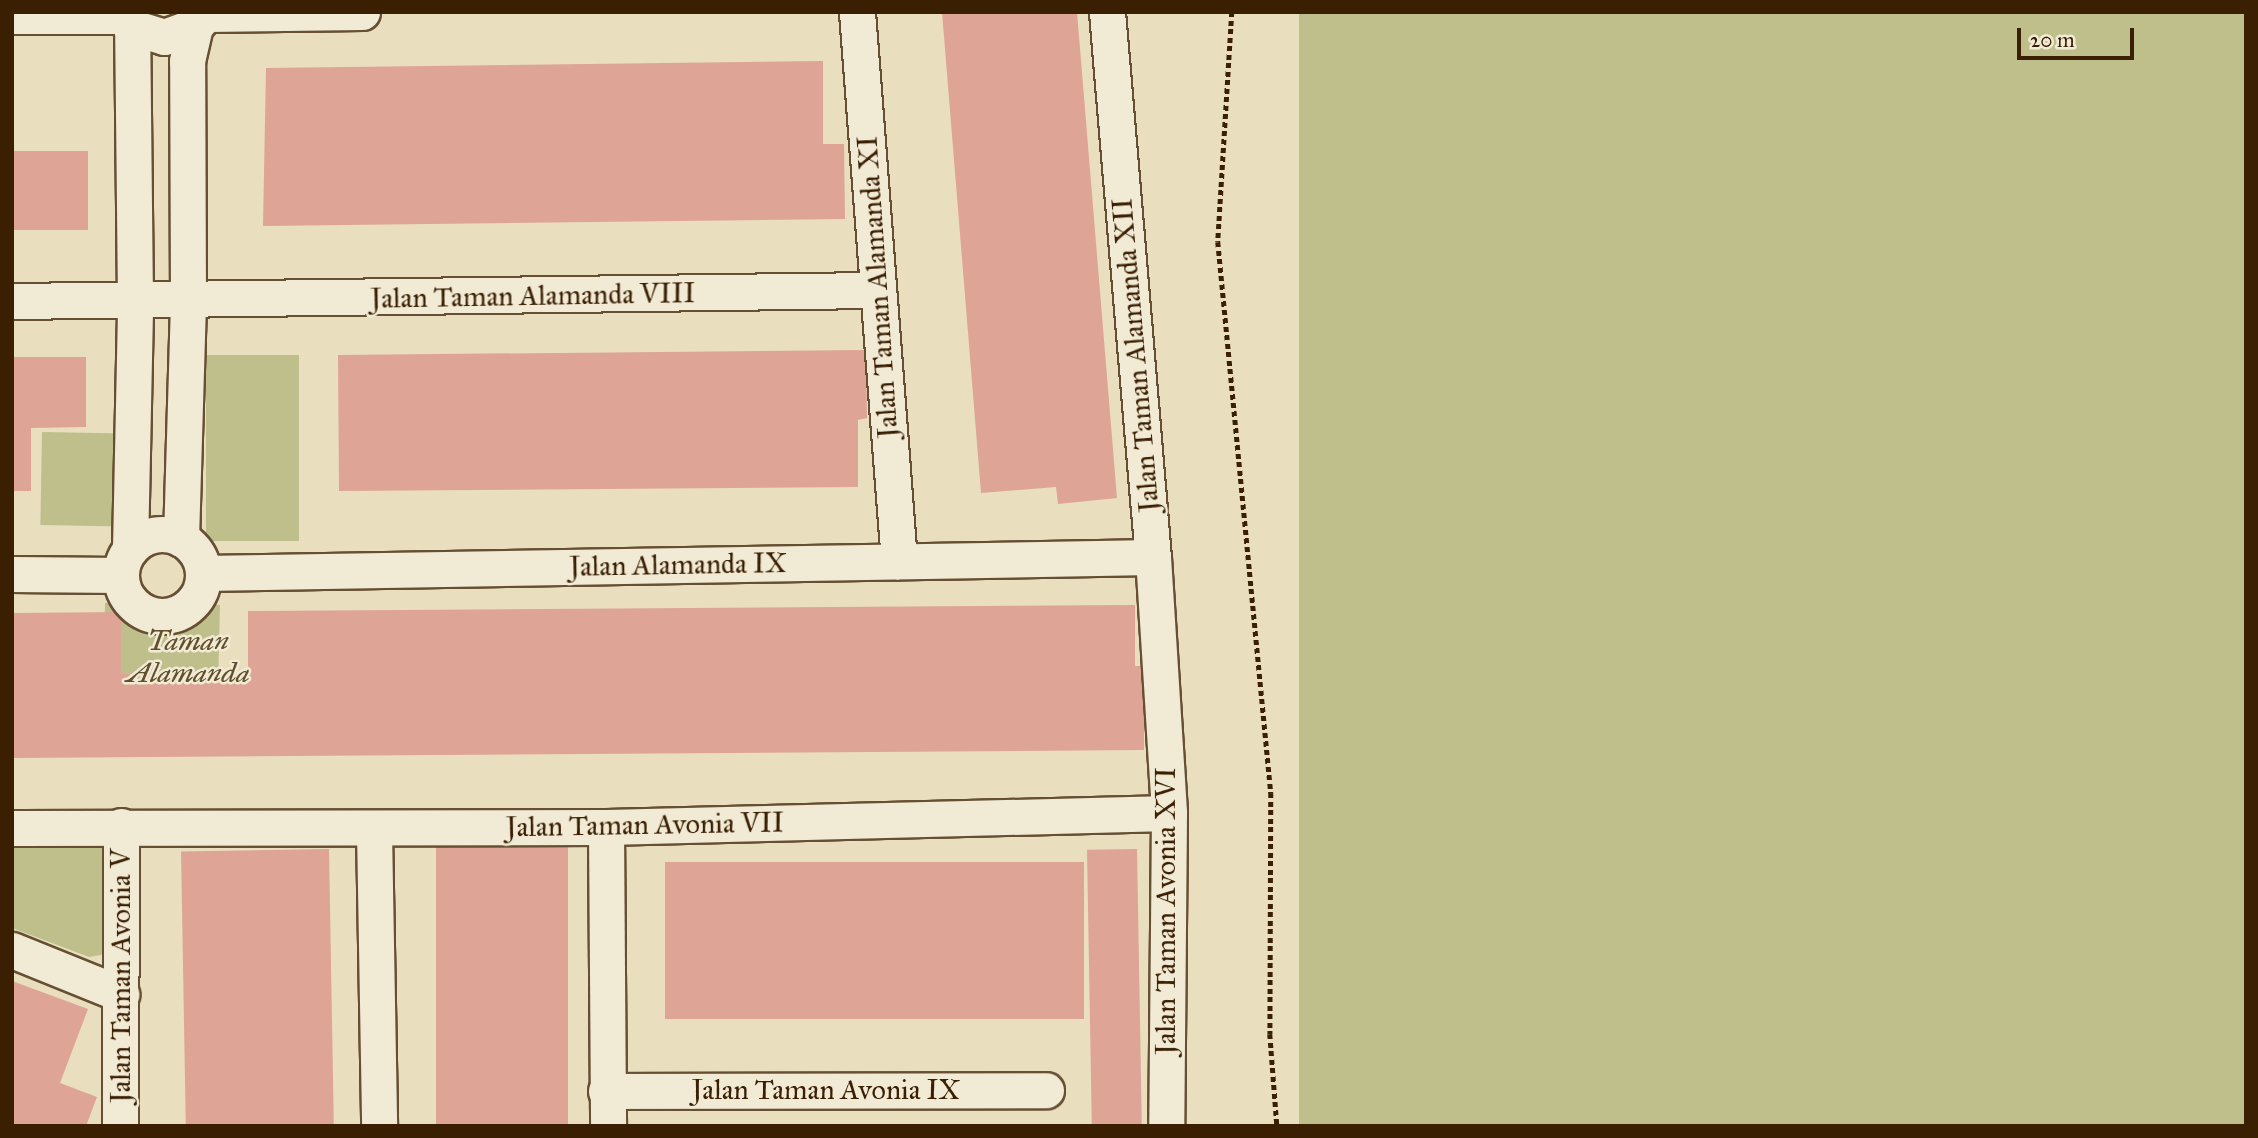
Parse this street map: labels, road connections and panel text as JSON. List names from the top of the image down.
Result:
{
  "streets": {
    "street": [
      "Jalan Taman Alamanda XI",
      "Jalan Taman Alamanda VIII",
      "Jalan Taman Alamanda XII",
      "Jalan Alamanda IX",
      "Jalan Taman Avonia VII",
      "Jalan Taman Avonia XVI",
      "Jalan Taman Avonia V",
      "Jalan Taman Avonia IX"
    ]
  },
  "crossings": [
    ["Jalan Taman Alamanda XI", "Jalan Taman Alamanda VIII"],
    ["Jalan Taman Alamanda XI", "Jalan Alamanda IX"],
    ["Jalan Taman Alamanda XII", "Jalan Alamanda IX"],
    ["Jalan Taman Alamanda XII", "Jalan Taman Avonia XVI"],
    ["Jalan Taman Avonia VII", "Jalan Taman Avonia XVI"],
    ["Jalan Taman Avonia VII", "Jalan Taman Avonia V"]
  ],
  "parks": ["Taman Alamanda"],
  "scale_bar": "20 m"
}
